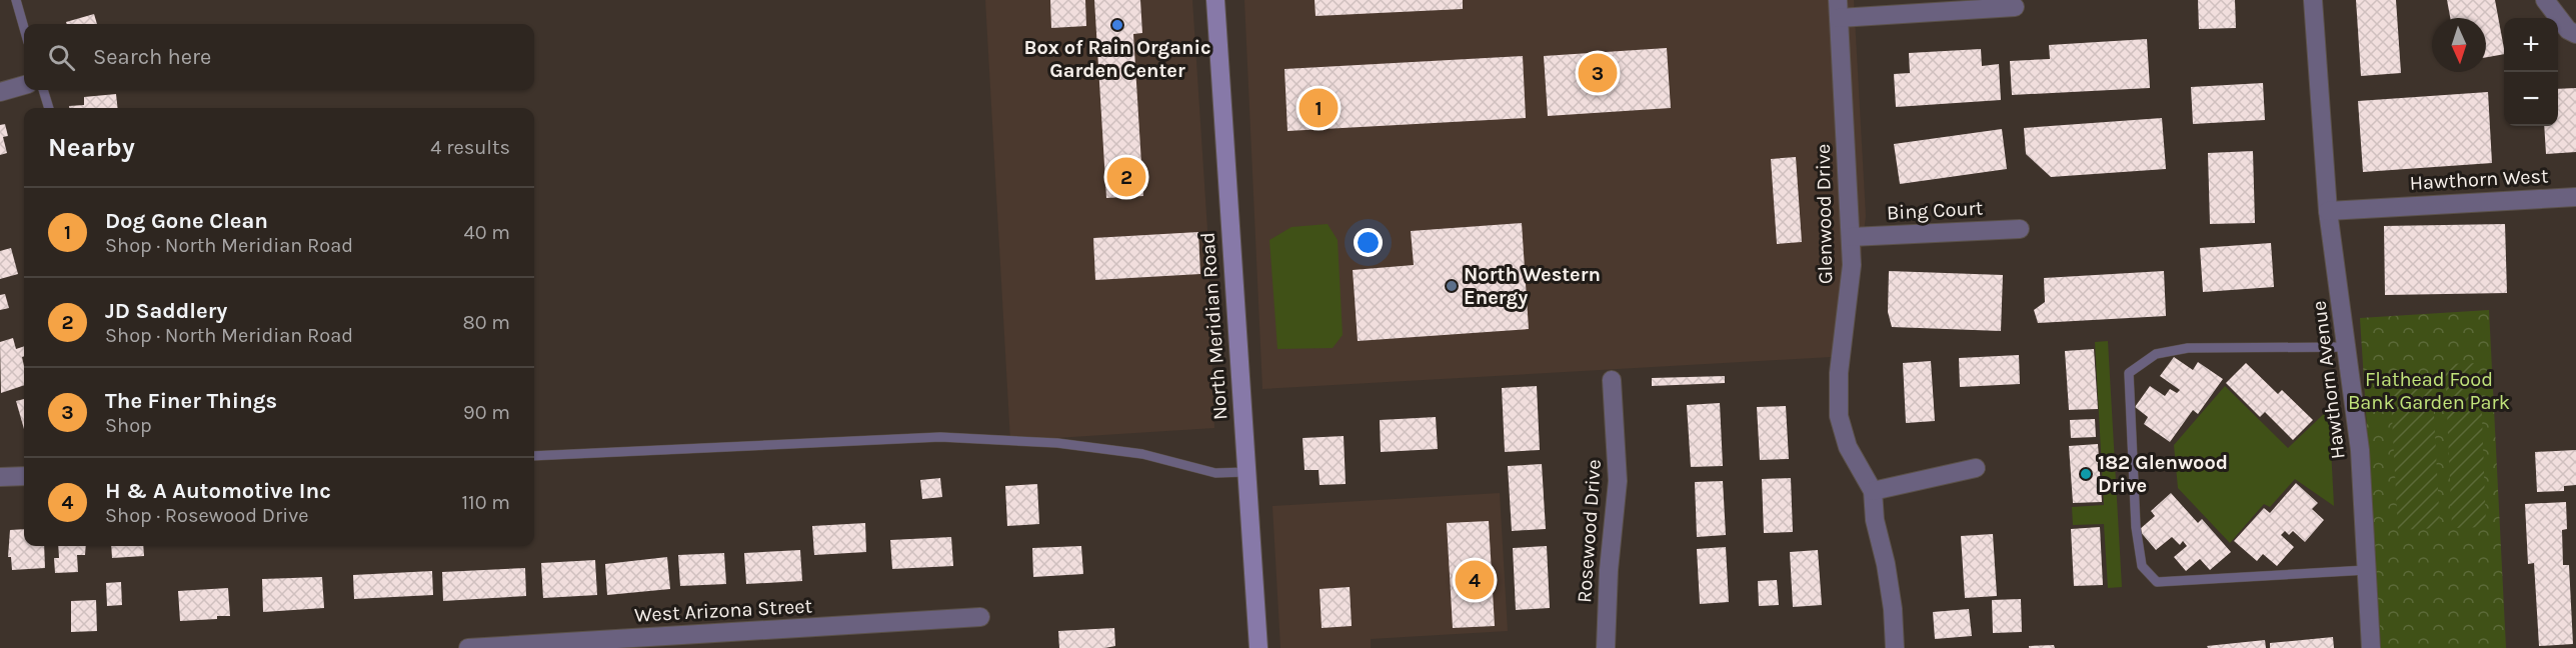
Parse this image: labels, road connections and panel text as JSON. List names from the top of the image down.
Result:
{
  "streets": {
    "main road": ["North Meridian Road"],
    "street": [
      "Hawthorn West",
      "Bing Court",
      "Glenwood Drive",
      "Hawthorn Avenue",
      "Rosewood Drive",
      "West Arizona Street"
    ]
  },
  "crossings": [
    ["Hawthorn West", "Hawthorn Avenue"],
    ["Bing Court", "Glenwood Drive"]
  ],
  "parks": ["Flathead Food Bank Garden Park"],
  "places": ["Box of Rain Organic Garden Center", "North Western Energy", "182 Glenwood Drive"],
  "north": "bottom",
  "page": {
    "map_buttons": ["+", "−"],
    "search": "Search here",
    "pins": [
      "3",
      "1",
      "2",
      "4"
    ],
    "heading": ["Nearby", "4 results"],
    "list": [
      {
        "mark": "1",
        "name": "Dog Gone Clean",
        "note": "Shop · North Meridian Road",
        "value": "40 m"
      },
      {
        "mark": "2",
        "name": "JD Saddlery",
        "note": "Shop · North Meridian Road",
        "value": "80 m"
      },
      {
        "mark": "3",
        "name": "The Finer Things",
        "note": "Shop",
        "value": "90 m"
      },
      {
        "mark": "4",
        "name": "H & A Automotive Inc",
        "note": "Shop · Rosewood Drive",
        "value": "110 m"
      }
    ]
  }
}
